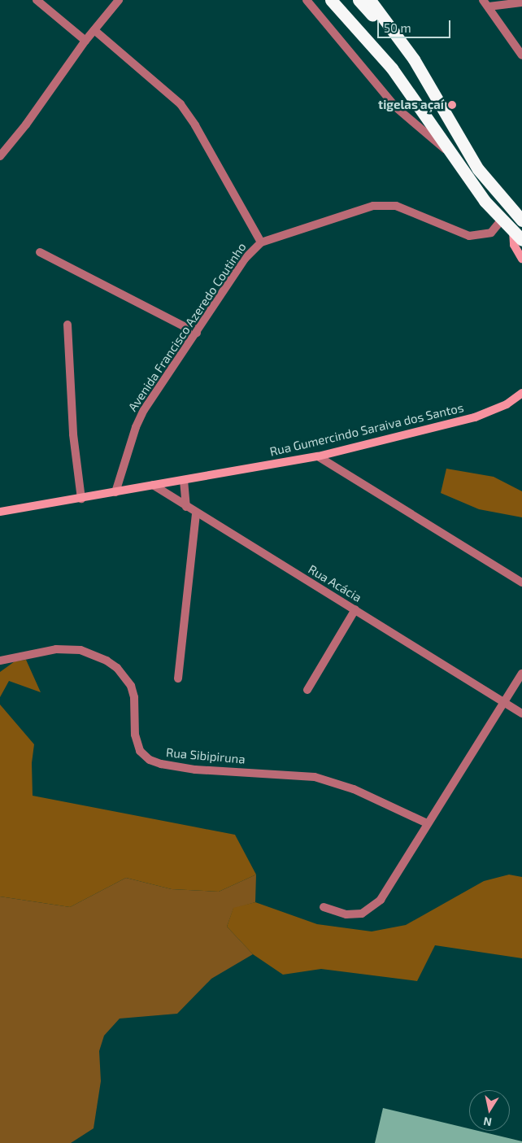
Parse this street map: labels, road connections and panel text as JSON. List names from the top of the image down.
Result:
{
  "streets": {
    "main road": ["Rua Gumercindo Saraiva dos Santos"],
    "street": ["Avenida Francisco Azeredo Coutinho", "Rua Acácia", "Rua Sibipiruna"]
  },
  "crossings": [
    ["Avenida Francisco Azeredo Coutinho", "Rua Gumercindo Saraiva dos Santos"],
    ["Rua Gumercindo Saraiva dos Santos", "Rua Acácia"]
  ],
  "places": ["tigelas açaí"],
  "scale_bar": "50 m",
  "north": "bottom"
}
